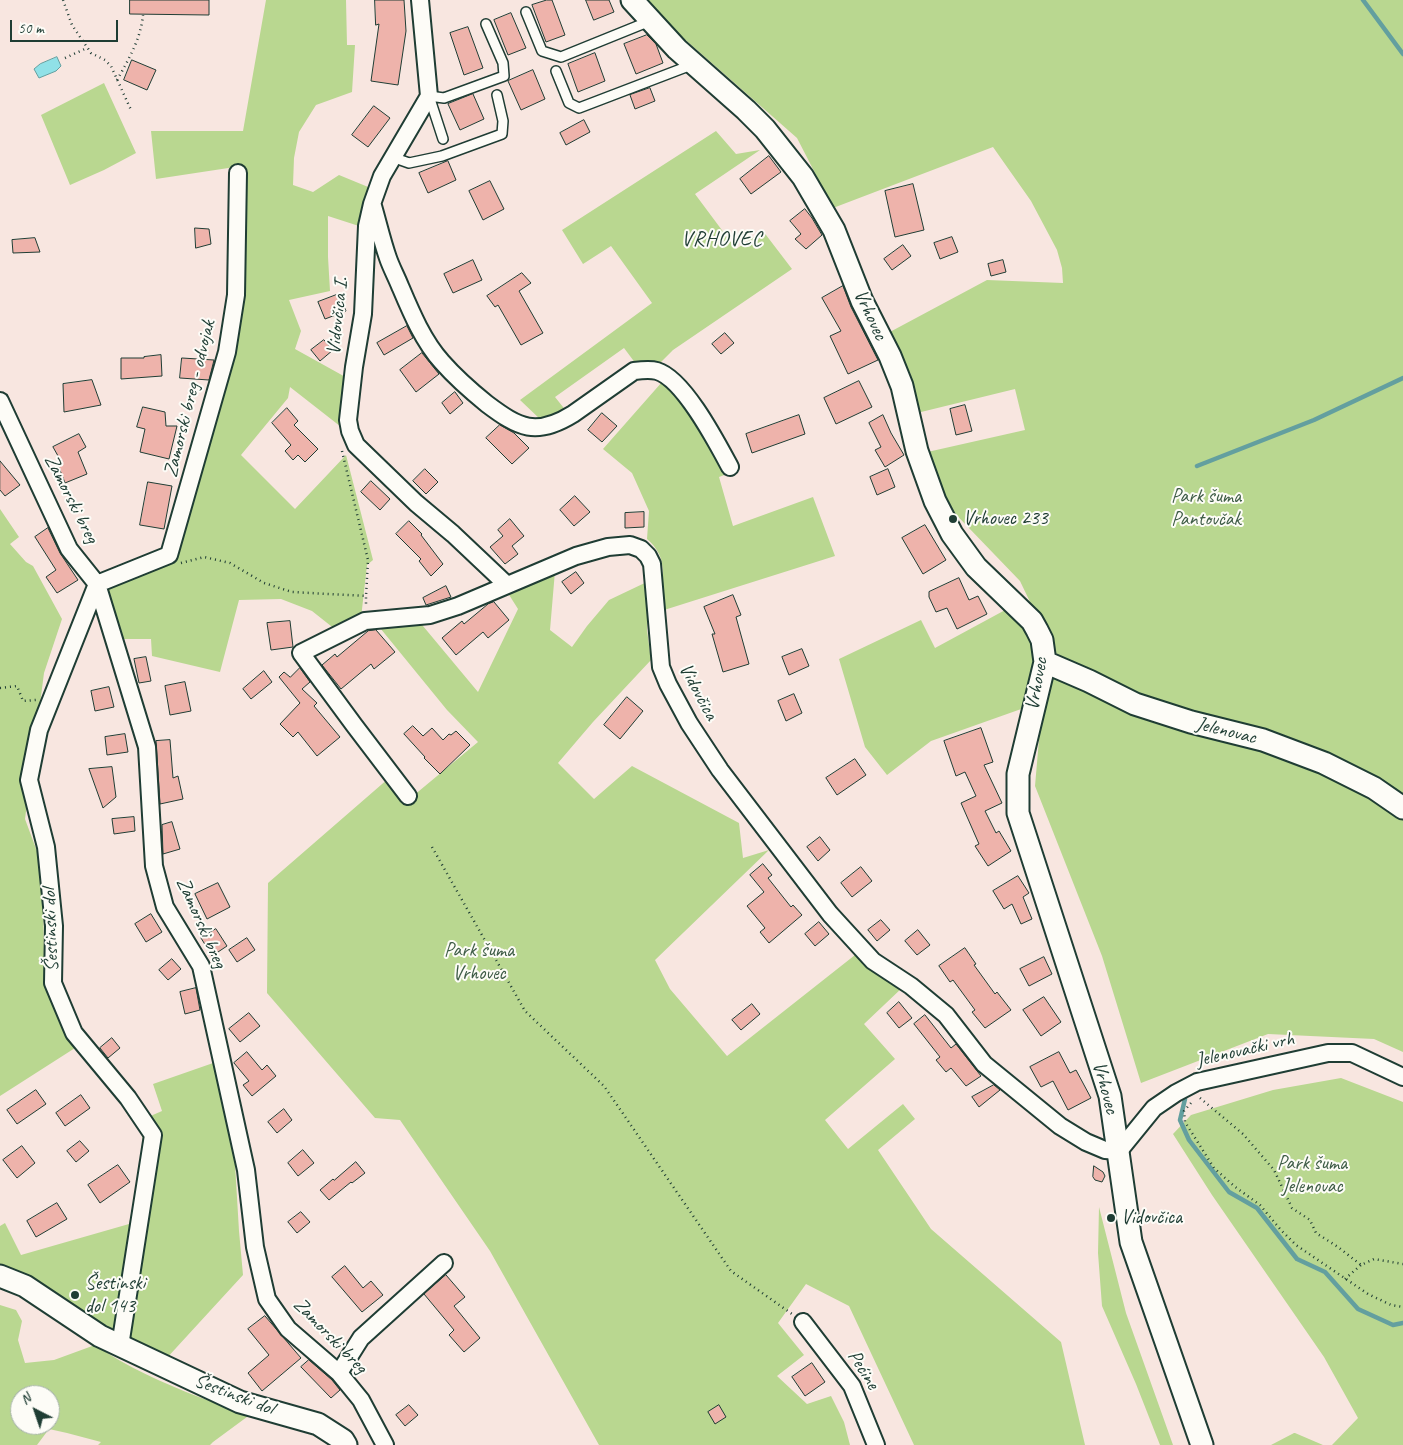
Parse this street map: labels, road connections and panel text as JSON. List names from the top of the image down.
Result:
{
  "streets": {
    "street": [
      "Vrhovec",
      "Vidovčica I.",
      "Zamorski breg - odvojak",
      "Zamorski breg",
      "Vidovčica",
      "Jelenovac",
      "Šestinski dol",
      "Jelenovački vrh",
      "Pećine"
    ]
  },
  "crossings": [
    ["Vrhovec", "Vidovčica"],
    ["Vrhovec", "Jelenovac"],
    ["Vrhovec", "Jelenovački vrh"],
    ["Zamorski breg", "Šestinski dol"],
    ["Vidovčica", "Jelenovački vrh"]
  ],
  "districts": ["VRHOVEC"],
  "parks": ["Park šuma Pantovčak", "Park šuma Vrhovec", "Park šuma Jelenovac"],
  "places": ["Vrhovec 233", "Vidovčica", "Šestinski dol 143"],
  "scale_bar": "50 m",
  "north": "top left"
}
